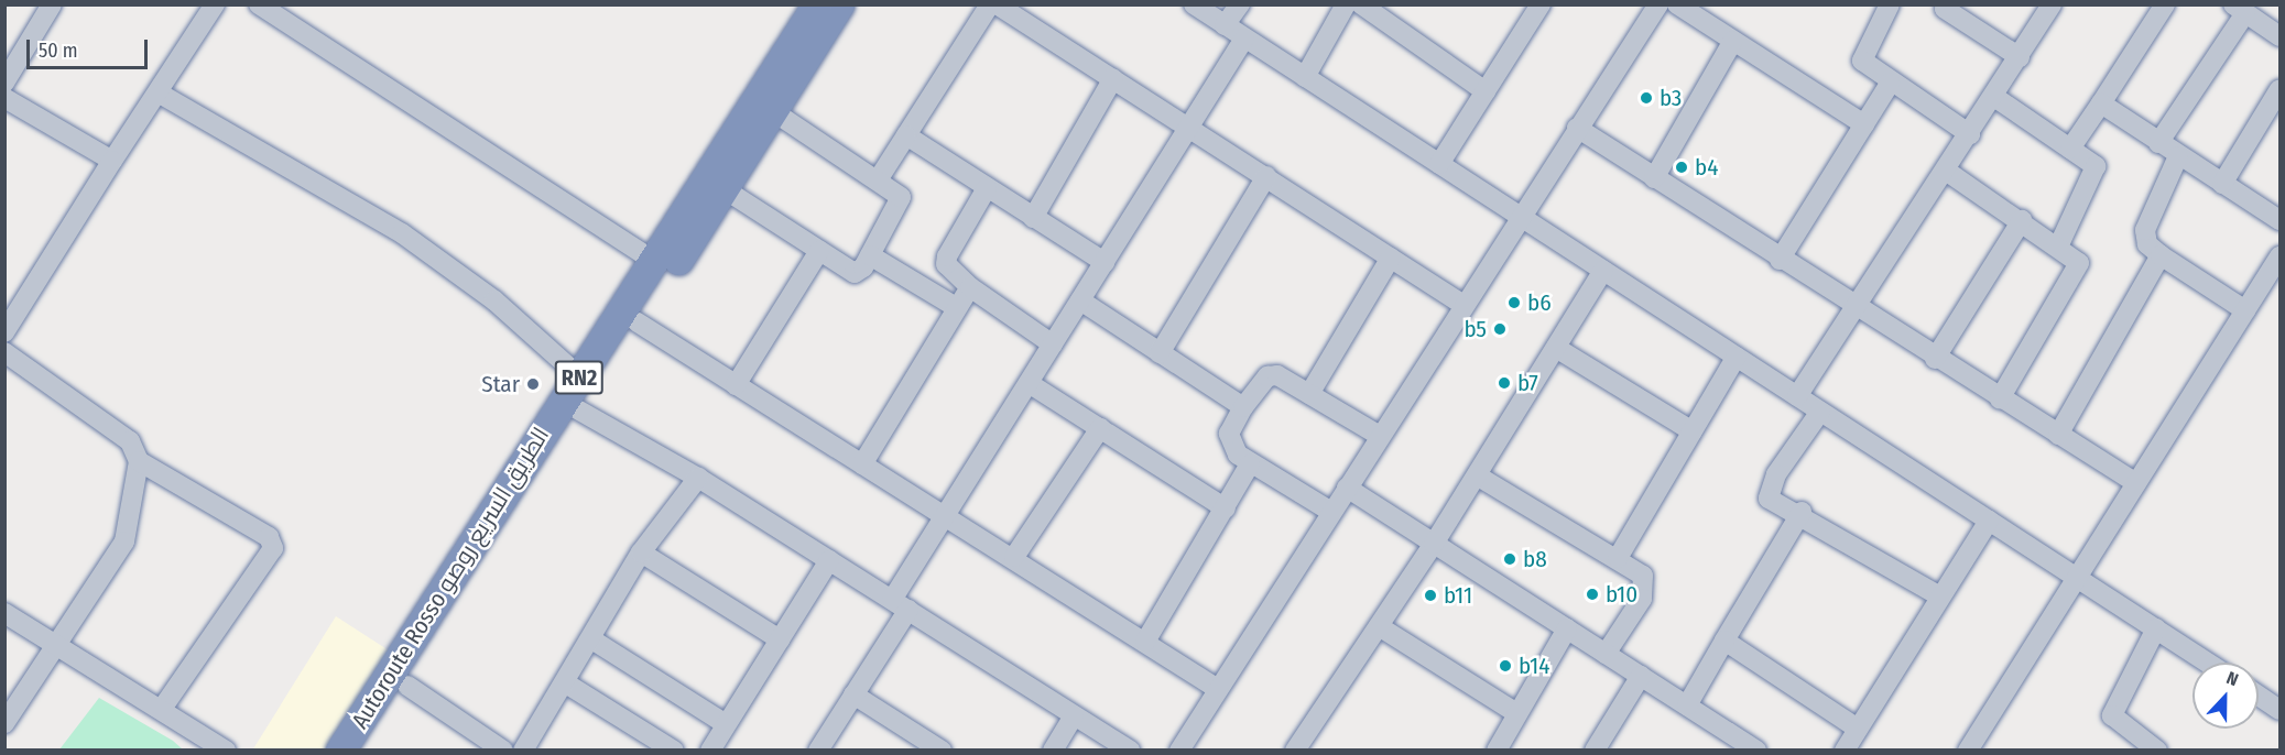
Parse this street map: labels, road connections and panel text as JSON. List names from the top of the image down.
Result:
{
  "streets": {
    "highway": ["RN2", "Autoroute Rosso الطريق السريع روصو"]
  },
  "places": [
    "b3",
    "b4",
    "b6",
    "b5",
    "b7",
    "Star",
    "b8",
    "b10",
    "b11",
    "b14"
  ],
  "scale_bar": "50 m",
  "north": "top"
}
